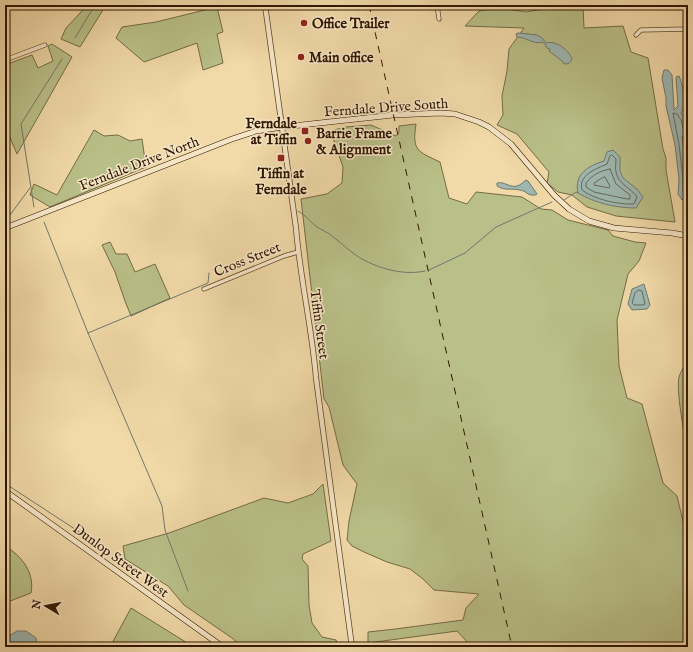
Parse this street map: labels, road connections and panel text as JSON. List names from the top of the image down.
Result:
{
  "streets": {
    "main road": ["Ferndale Drive South", "Ferndale Drive North", "Dunlop Street West"],
    "street": ["Cross Street", "Tiffin Street"]
  },
  "crossings": [
    ["Ferndale Drive South", "Ferndale Drive North"],
    ["Ferndale Drive South", "Tiffin Street"],
    ["Ferndale Drive North", "Tiffin Street"],
    ["Cross Street", "Tiffin Street"]
  ],
  "places": {
    "other": ["Office Trailer", "Main office", "Barrie Frame & Alignment"],
    "transit": ["Ferndale at Tiffin", "Tiffin at Ferndale"]
  },
  "north": "left"
}
